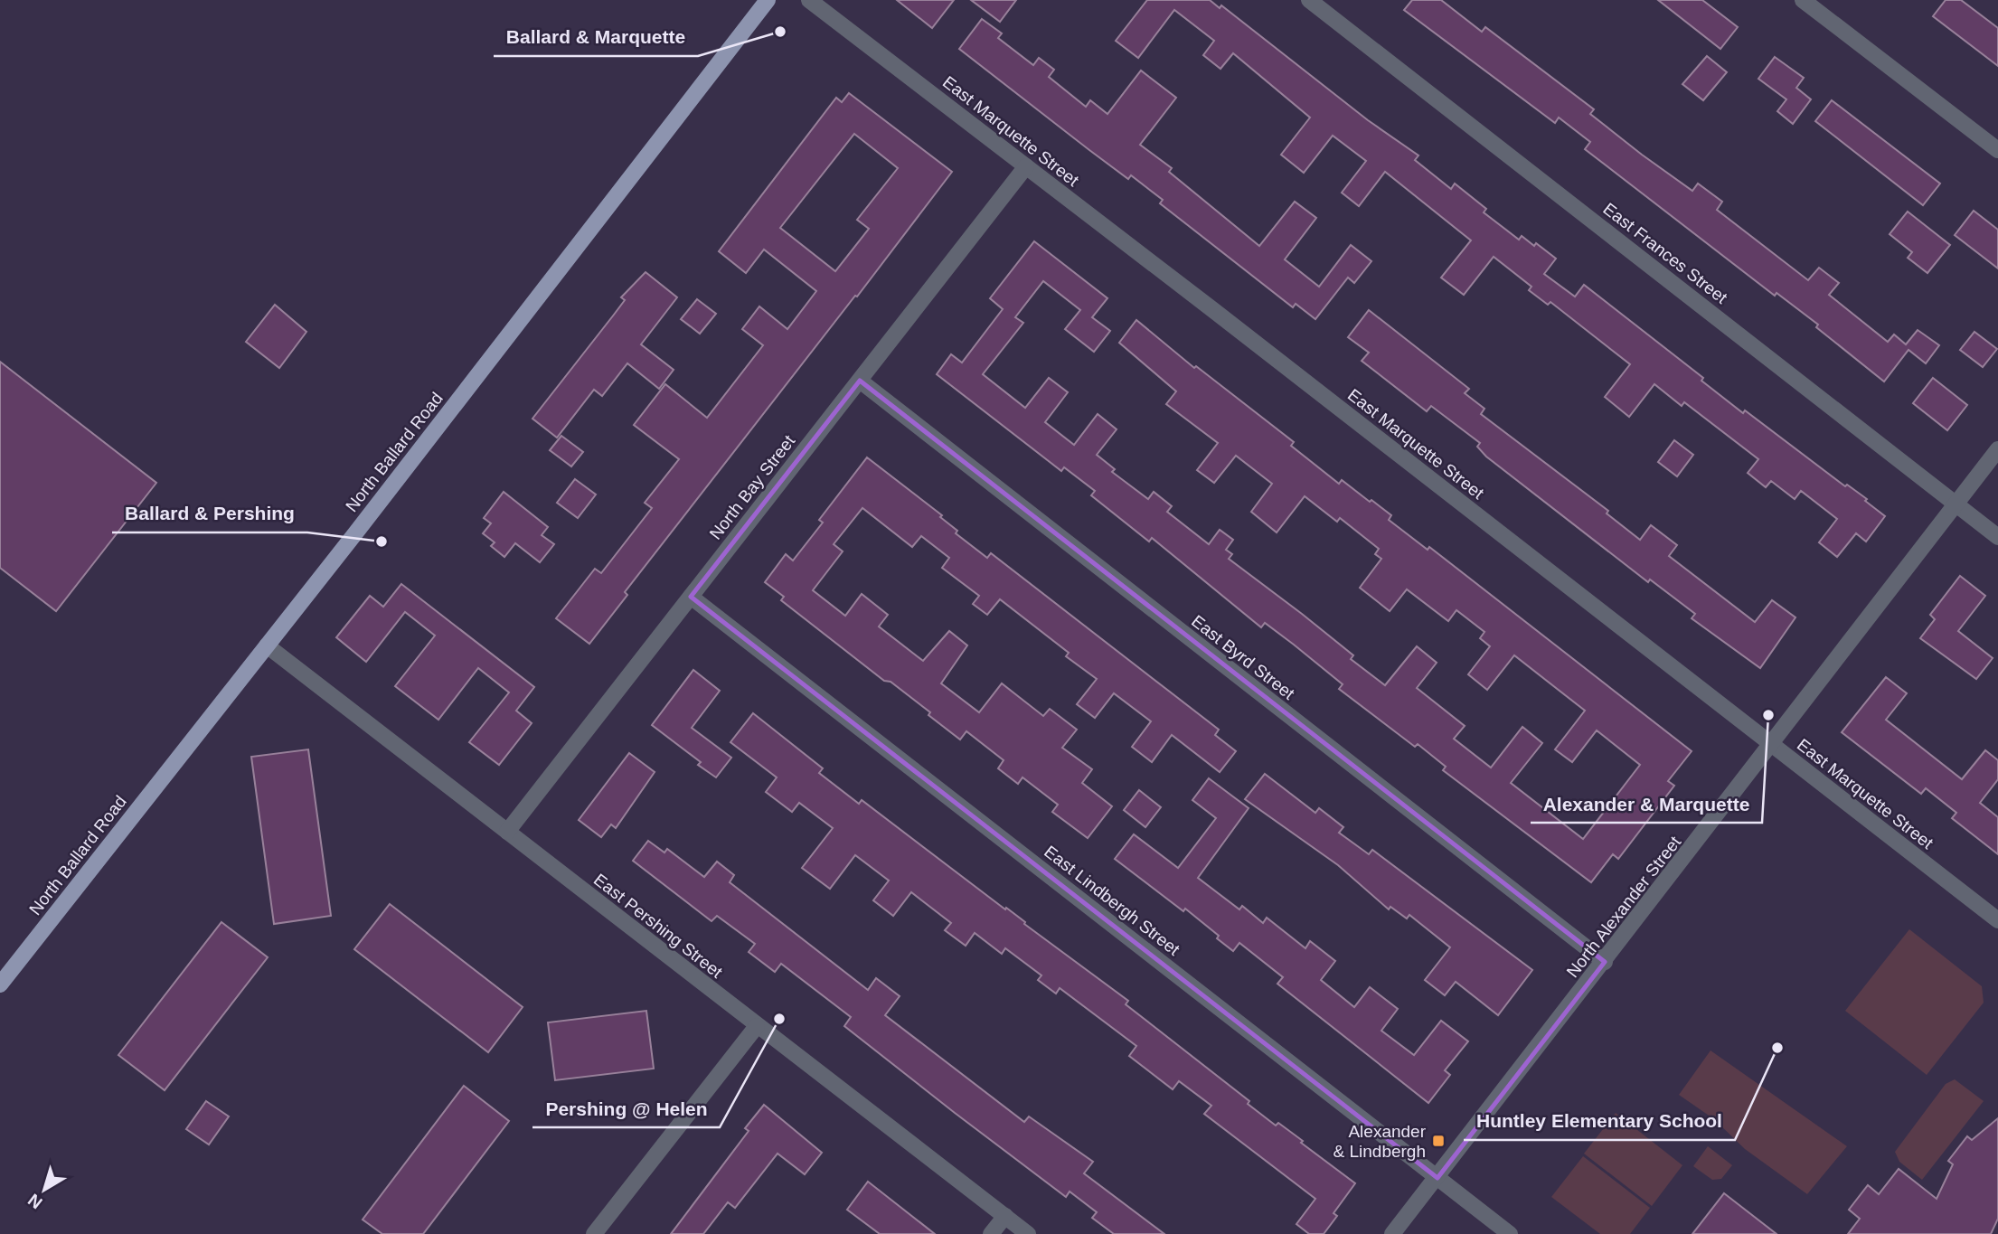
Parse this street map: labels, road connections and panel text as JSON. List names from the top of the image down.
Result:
{
  "streets": {
    "main road": ["North Ballard Road"],
    "street": [
      "East Marquette Street",
      "East Frances Street",
      "North Bay Street",
      "East Byrd Street",
      "East Lindbergh Street",
      "North Alexander Street",
      "East Pershing Street"
    ]
  },
  "crossings": [
    ["East Marquette Street", "North Bay Street"],
    ["East Marquette Street", "North Alexander Street"],
    ["East Frances Street", "North Alexander Street"],
    ["North Ballard Road", "East Pershing Street"],
    ["North Bay Street", "East Byrd Street"],
    ["North Bay Street", "East Lindbergh Street"],
    ["North Bay Street", "East Pershing Street"],
    ["East Byrd Street", "North Alexander Street"],
    ["East Lindbergh Street", "North Alexander Street"]
  ],
  "places": {
    "other": [
      "Ballard & Marquette",
      "Ballard & Pershing",
      "Alexander & Marquette",
      "Pershing @ Helen",
      "Huntley Elementary School"
    ],
    "transit": ["Alexander & Lindbergh"]
  },
  "north": "bottom left"
}
